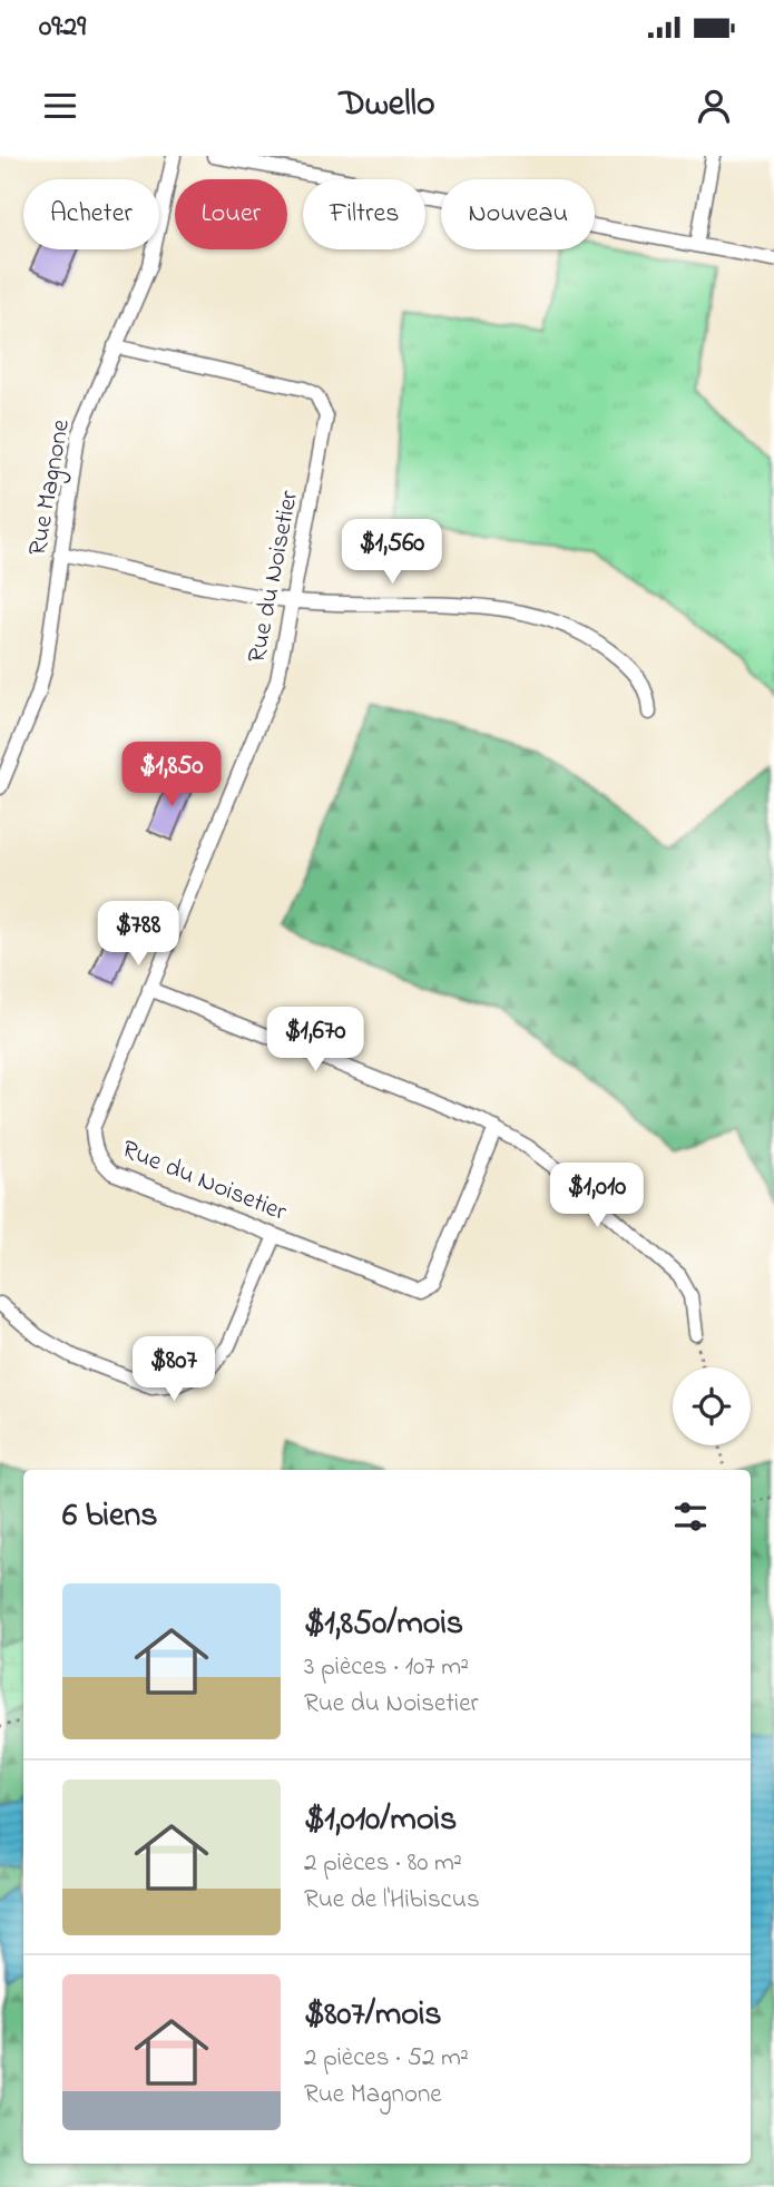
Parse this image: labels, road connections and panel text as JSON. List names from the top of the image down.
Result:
{
  "streets": {
    "street": ["Rue Magnone", "Rue du Noisetier"]
  },
  "crossings": [
    ["Rue Magnone", "Rue du Noisetier"]
  ],
  "page": {
    "status": "09:29",
    "header": "Dwello",
    "chip": [
      "Acheter",
      "Louer",
      "Filtres",
      "Nouveau"
    ],
    "price": [
      "$1,560",
      "$1,850",
      "$788",
      "$1,670",
      "$1,010",
      "$807"
    ],
    "heading": "6 biens",
    "list": [
      {
        "name": "$1,850/mois",
        "note": "3 pièces · 107 m² · Rue du Noisetier"
      },
      {
        "name": "$1,010/mois",
        "note": "2 pièces · 80 m² · Rue de l'Hibiscus"
      },
      {
        "name": "$807/mois",
        "note": "2 pièces · 52 m² · Rue Magnone"
      }
    ]
  }
}
